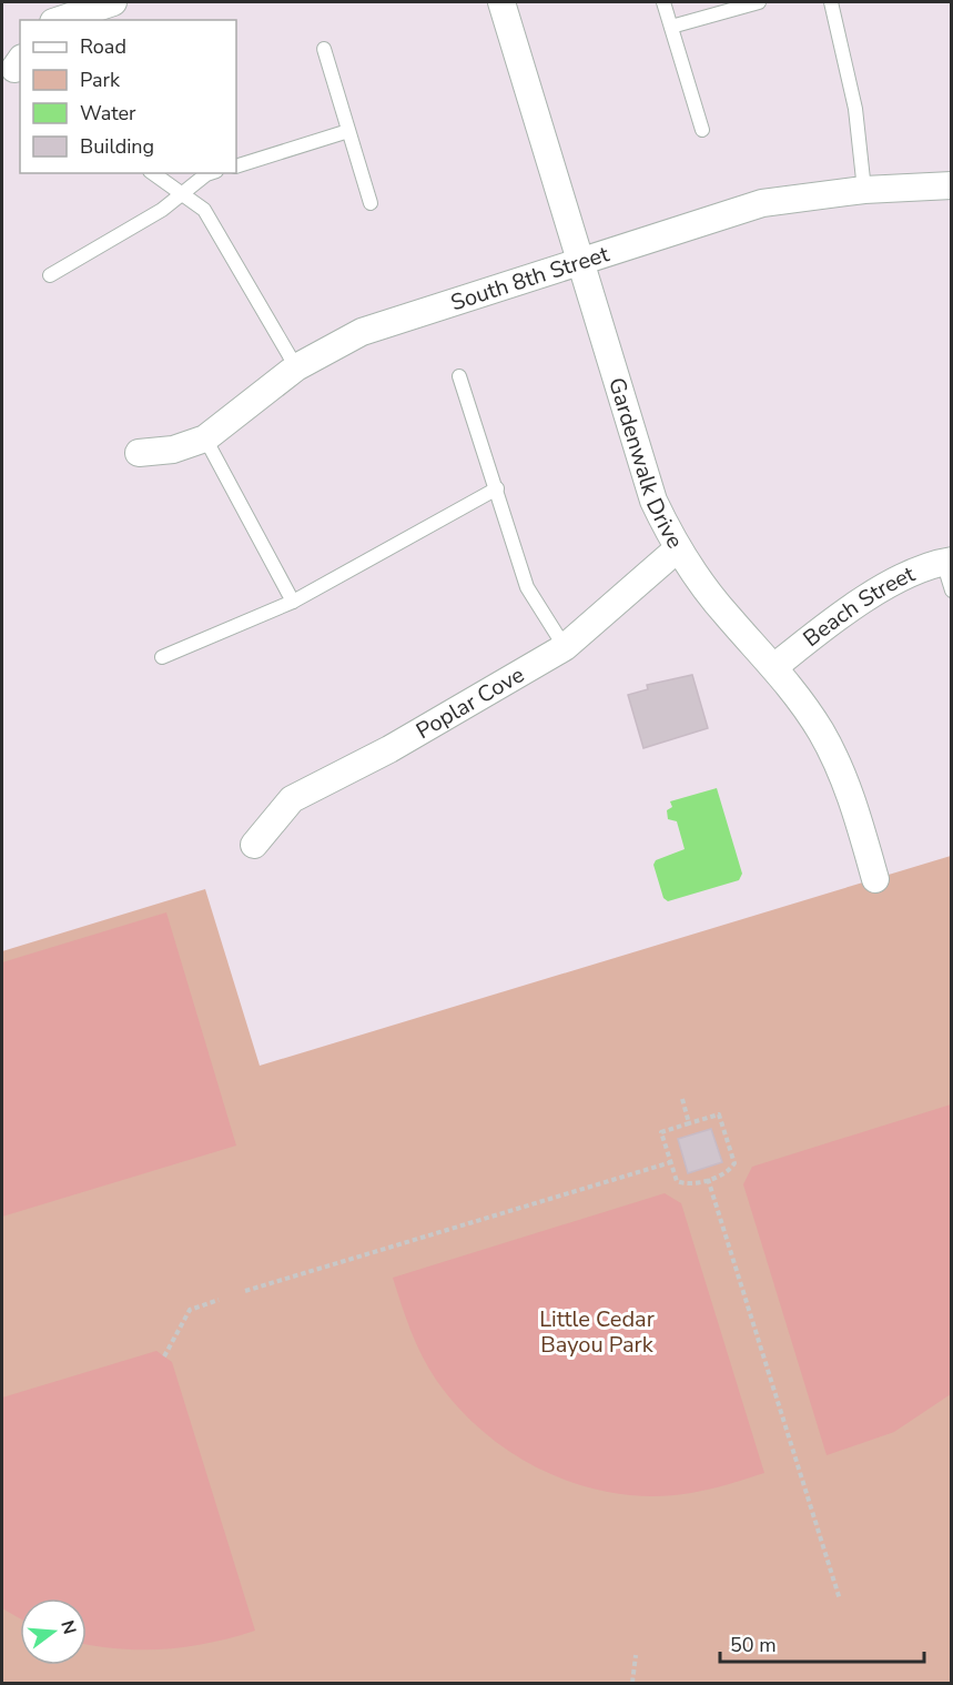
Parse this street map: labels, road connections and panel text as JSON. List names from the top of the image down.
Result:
{
  "streets": {
    "street": [
      "South 8th Street",
      "Gardenwalk Drive",
      "Beach Street",
      "Poplar Cove"
    ]
  },
  "crossings": [
    ["South 8th Street", "Gardenwalk Drive"],
    ["Gardenwalk Drive", "Beach Street"],
    ["Gardenwalk Drive", "Poplar Cove"]
  ],
  "parks": ["Little Cedar Bayou Park"],
  "legend": [
    "Road",
    "Park",
    "Water",
    "Building"
  ],
  "scale_bar": "50 m",
  "north": "right"
}
